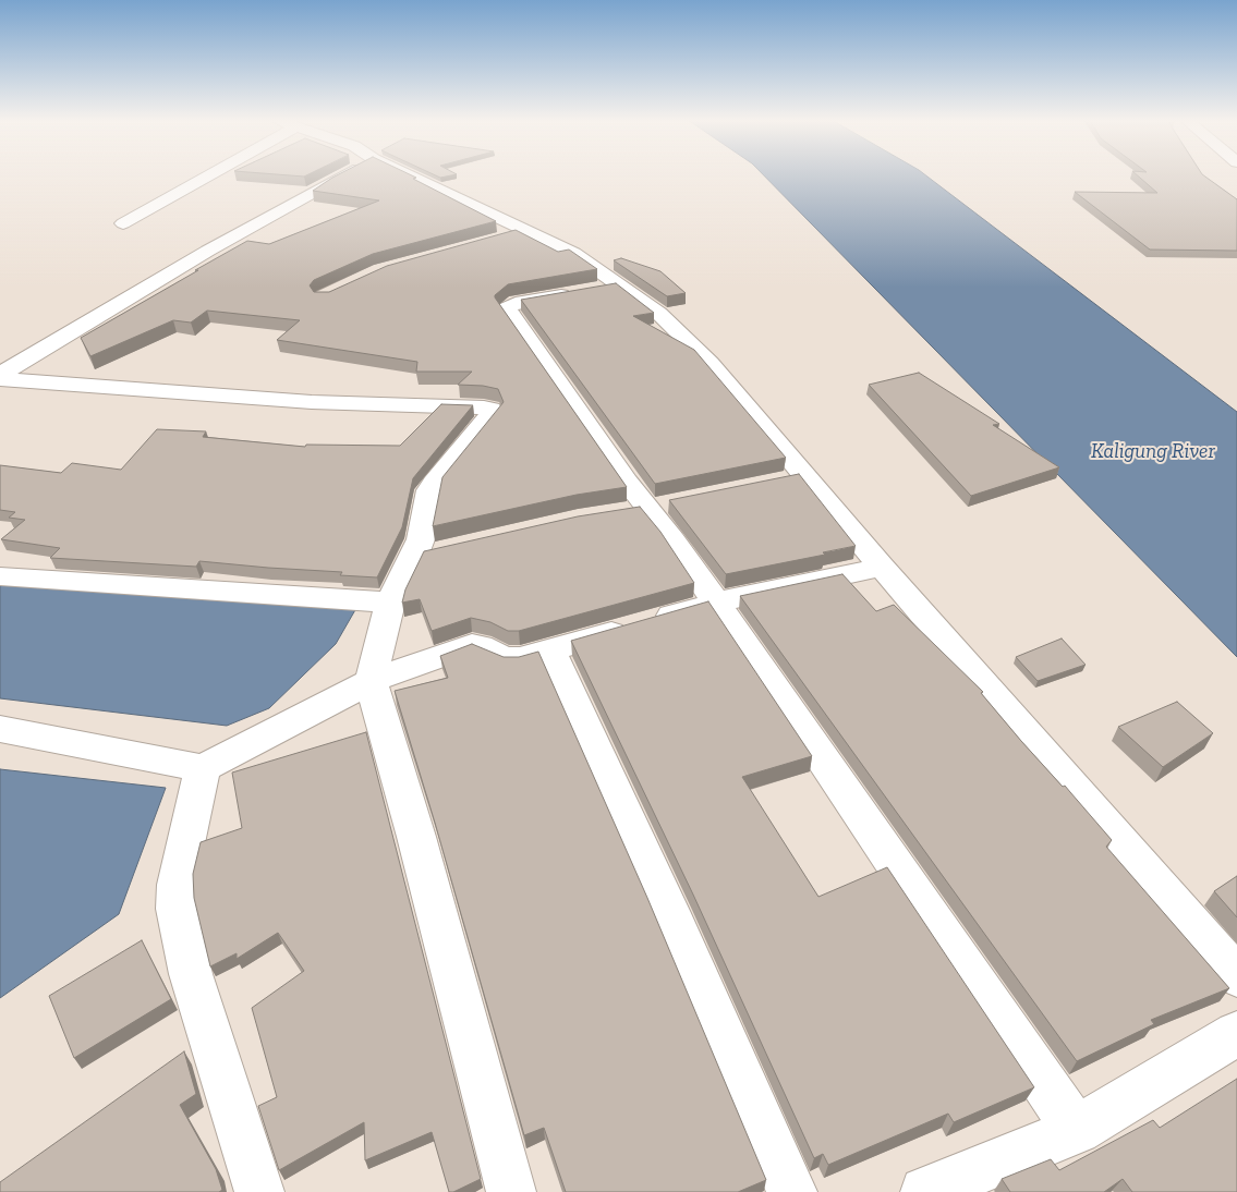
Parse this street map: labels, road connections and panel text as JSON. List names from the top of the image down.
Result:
{
  "water": ["Kaligung River"]
}
